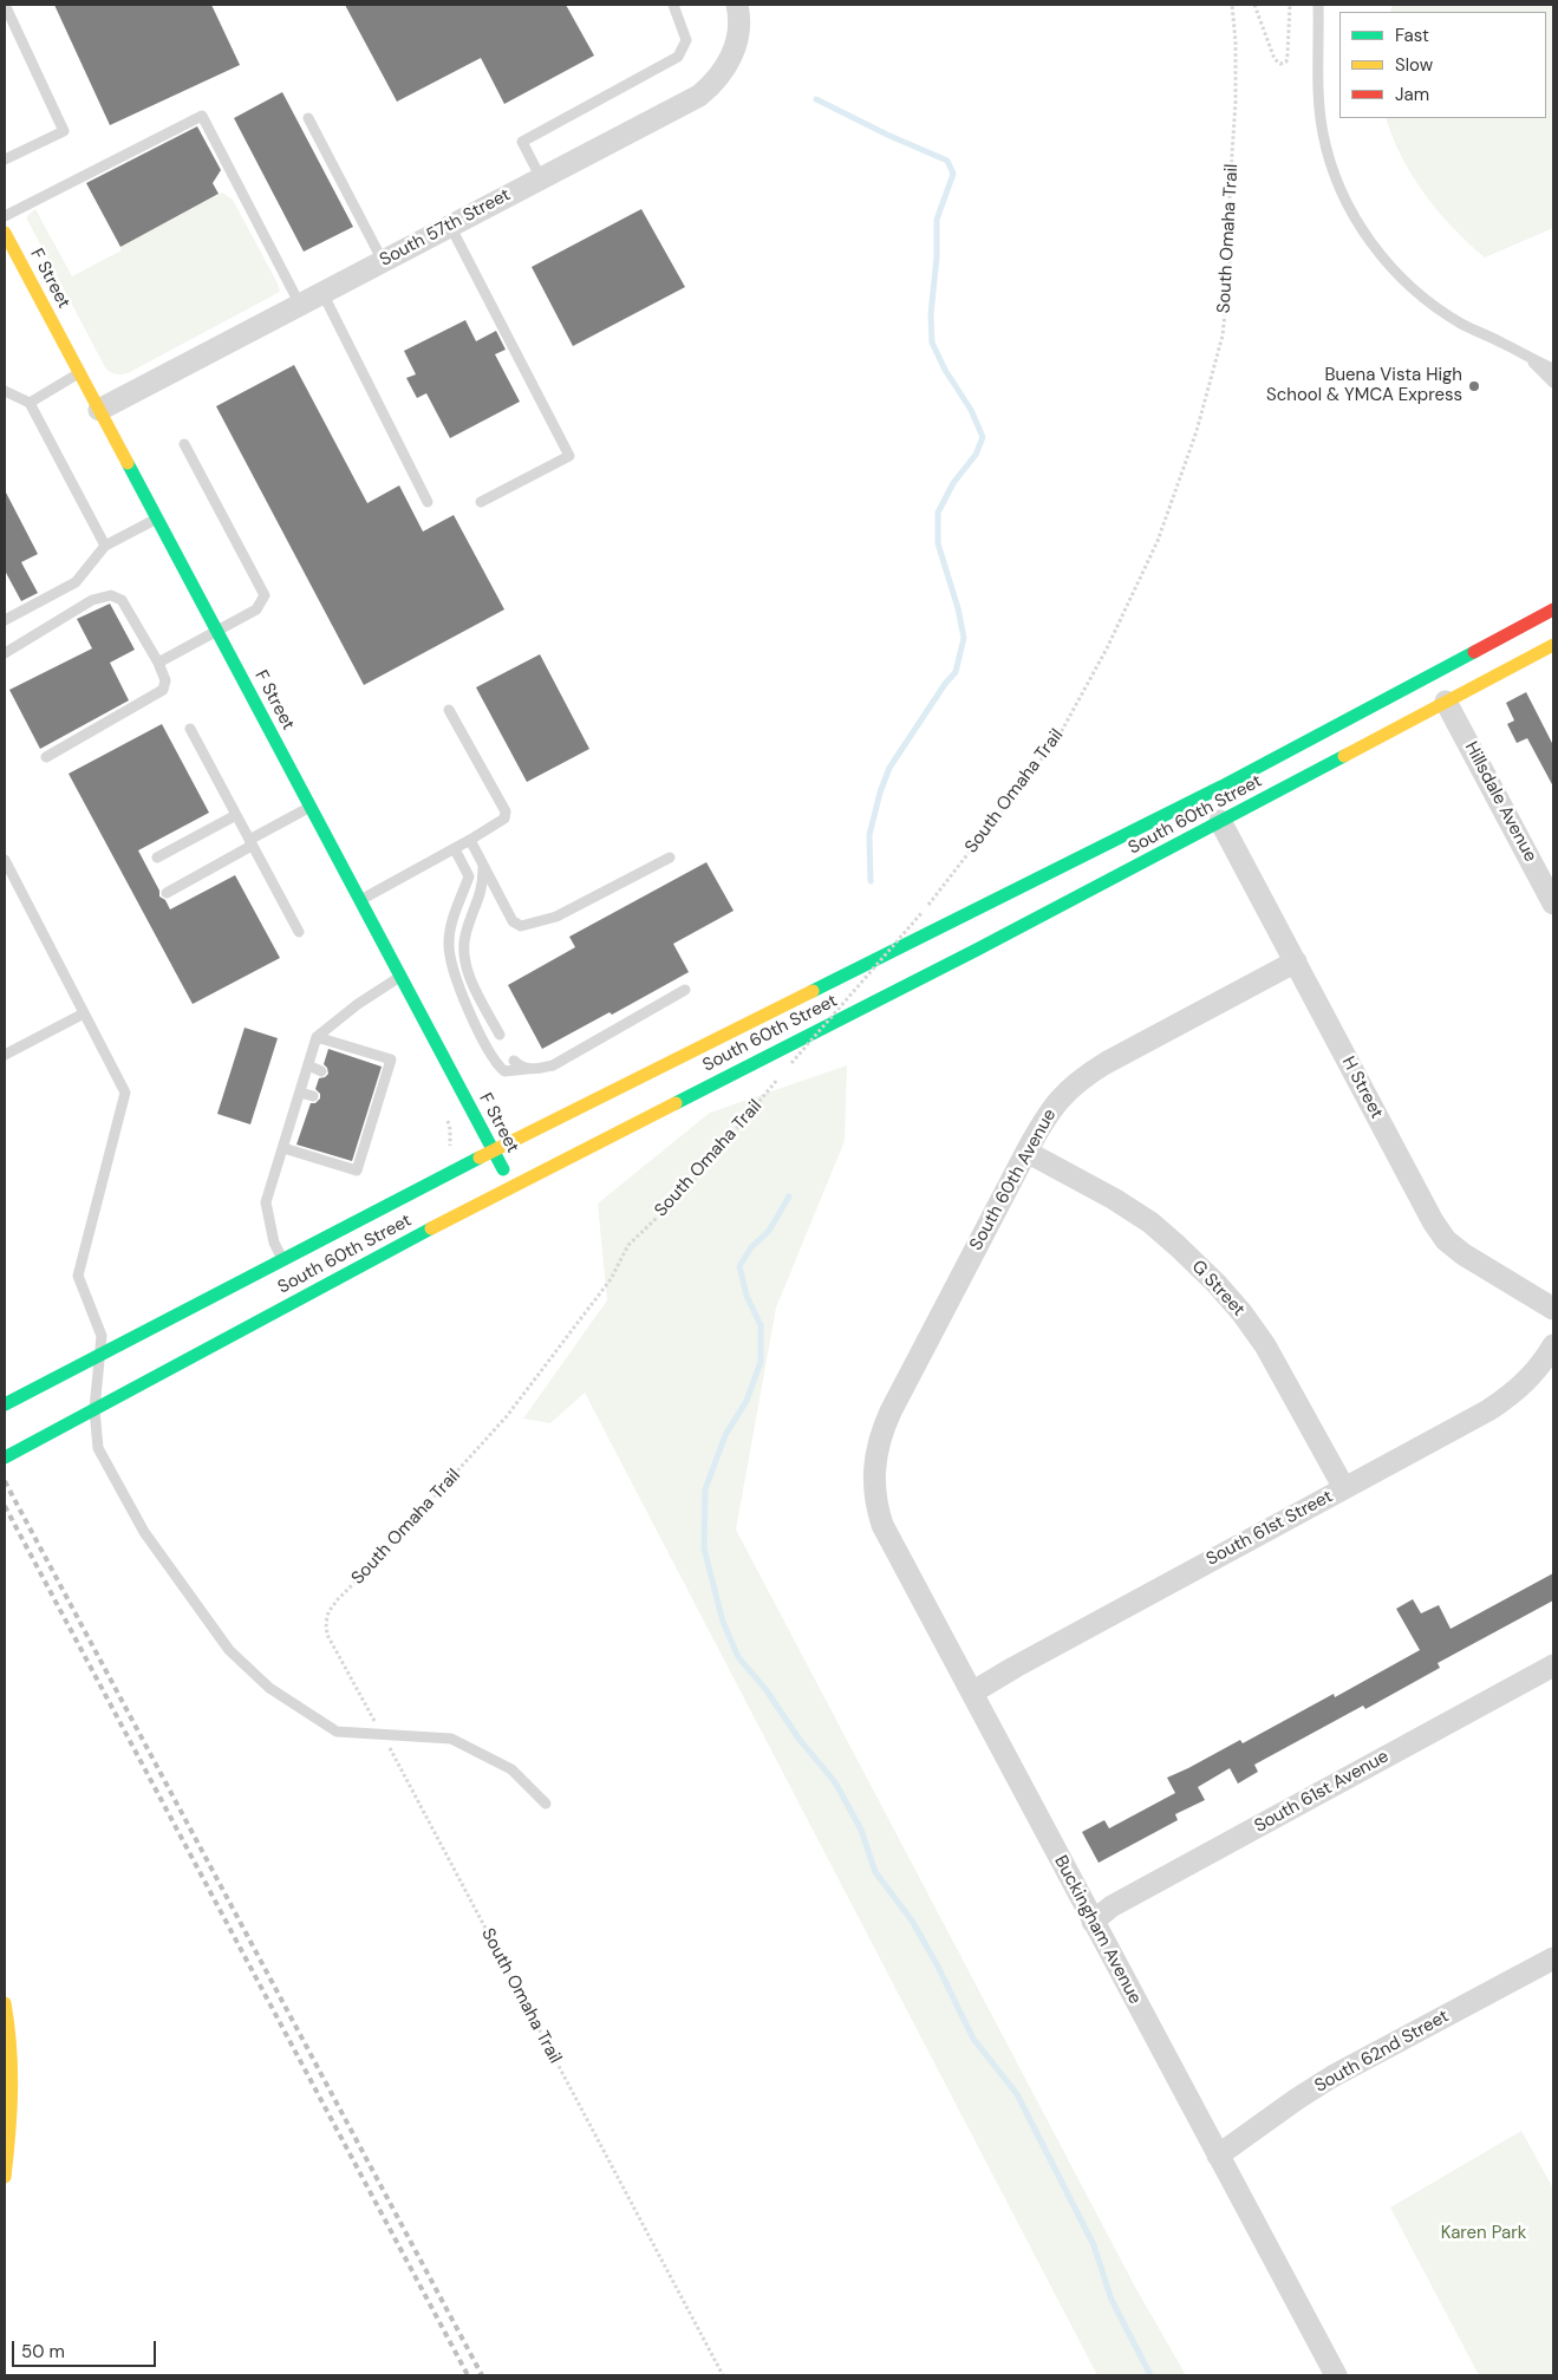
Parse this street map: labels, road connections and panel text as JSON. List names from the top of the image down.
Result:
{
  "streets": {
    "main road": ["F Street", "South 60th Street"],
    "street": [
      "South 57th Street",
      "Hillsdale Avenue",
      "H Street",
      "South 60th Avenue",
      "G Street",
      "South 61st Street",
      "South 61st Avenue",
      "Buckingham Avenue",
      "South 62nd Street"
    ],
    "path": ["South Omaha Trail"]
  },
  "crossings": [
    ["South 57th Street", "F Street"],
    ["F Street", "South 60th Street"],
    ["Hillsdale Avenue", "South 60th Street"],
    ["South 60th Street", "H Street"],
    ["H Street", "South 60th Avenue"],
    ["South 60th Avenue", "G Street"],
    ["South 60th Avenue", "Buckingham Avenue"],
    ["G Street", "South 61st Street"],
    ["South 61st Street", "Buckingham Avenue"],
    ["South 61st Avenue", "Buckingham Avenue"],
    ["Buckingham Avenue", "South 62nd Street"]
  ],
  "parks": ["Karen Park"],
  "places": ["Buena Vista High School & YMCA Express"],
  "legend": ["Fast", "Slow", "Jam"],
  "scale_bar": "50 m"
}
